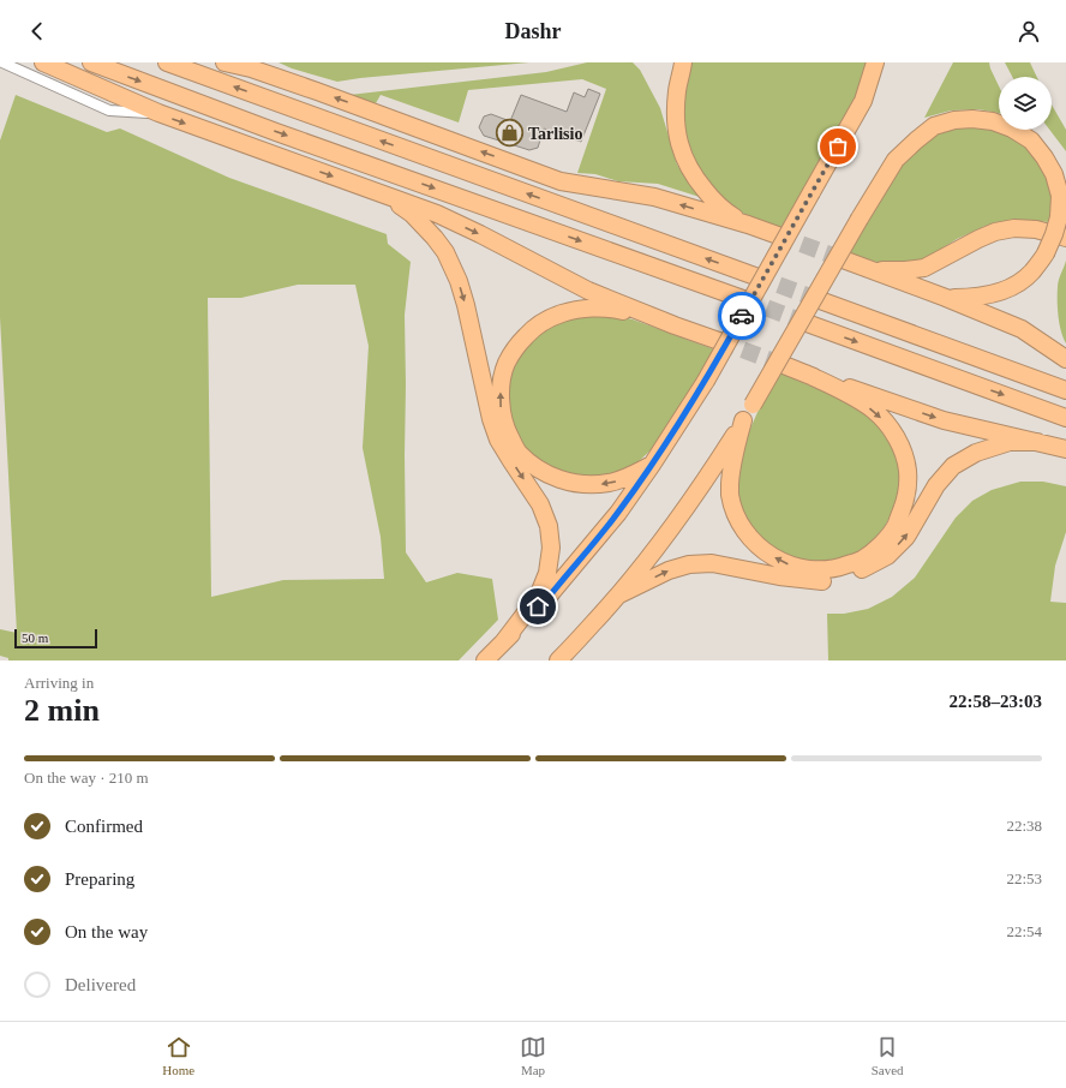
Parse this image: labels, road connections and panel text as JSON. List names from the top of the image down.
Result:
{
  "places": {
    "shop": ["Tarlisio"]
  },
  "scale_bar": "50 m",
  "page": {
    "header": "Dashr",
    "scale": "50 m",
    "heading": ["2 min", "Arriving in", "22:58–23:03"],
    "bar": "On the way · 210 m",
    "list": [
      ["Confirmed", "22:38"],
      ["Preparing", "22:53"],
      ["On the way", "22:54"],
      "Delivered"
    ],
    "tabs": ["Home", "Map", "Saved"]
  }
}
